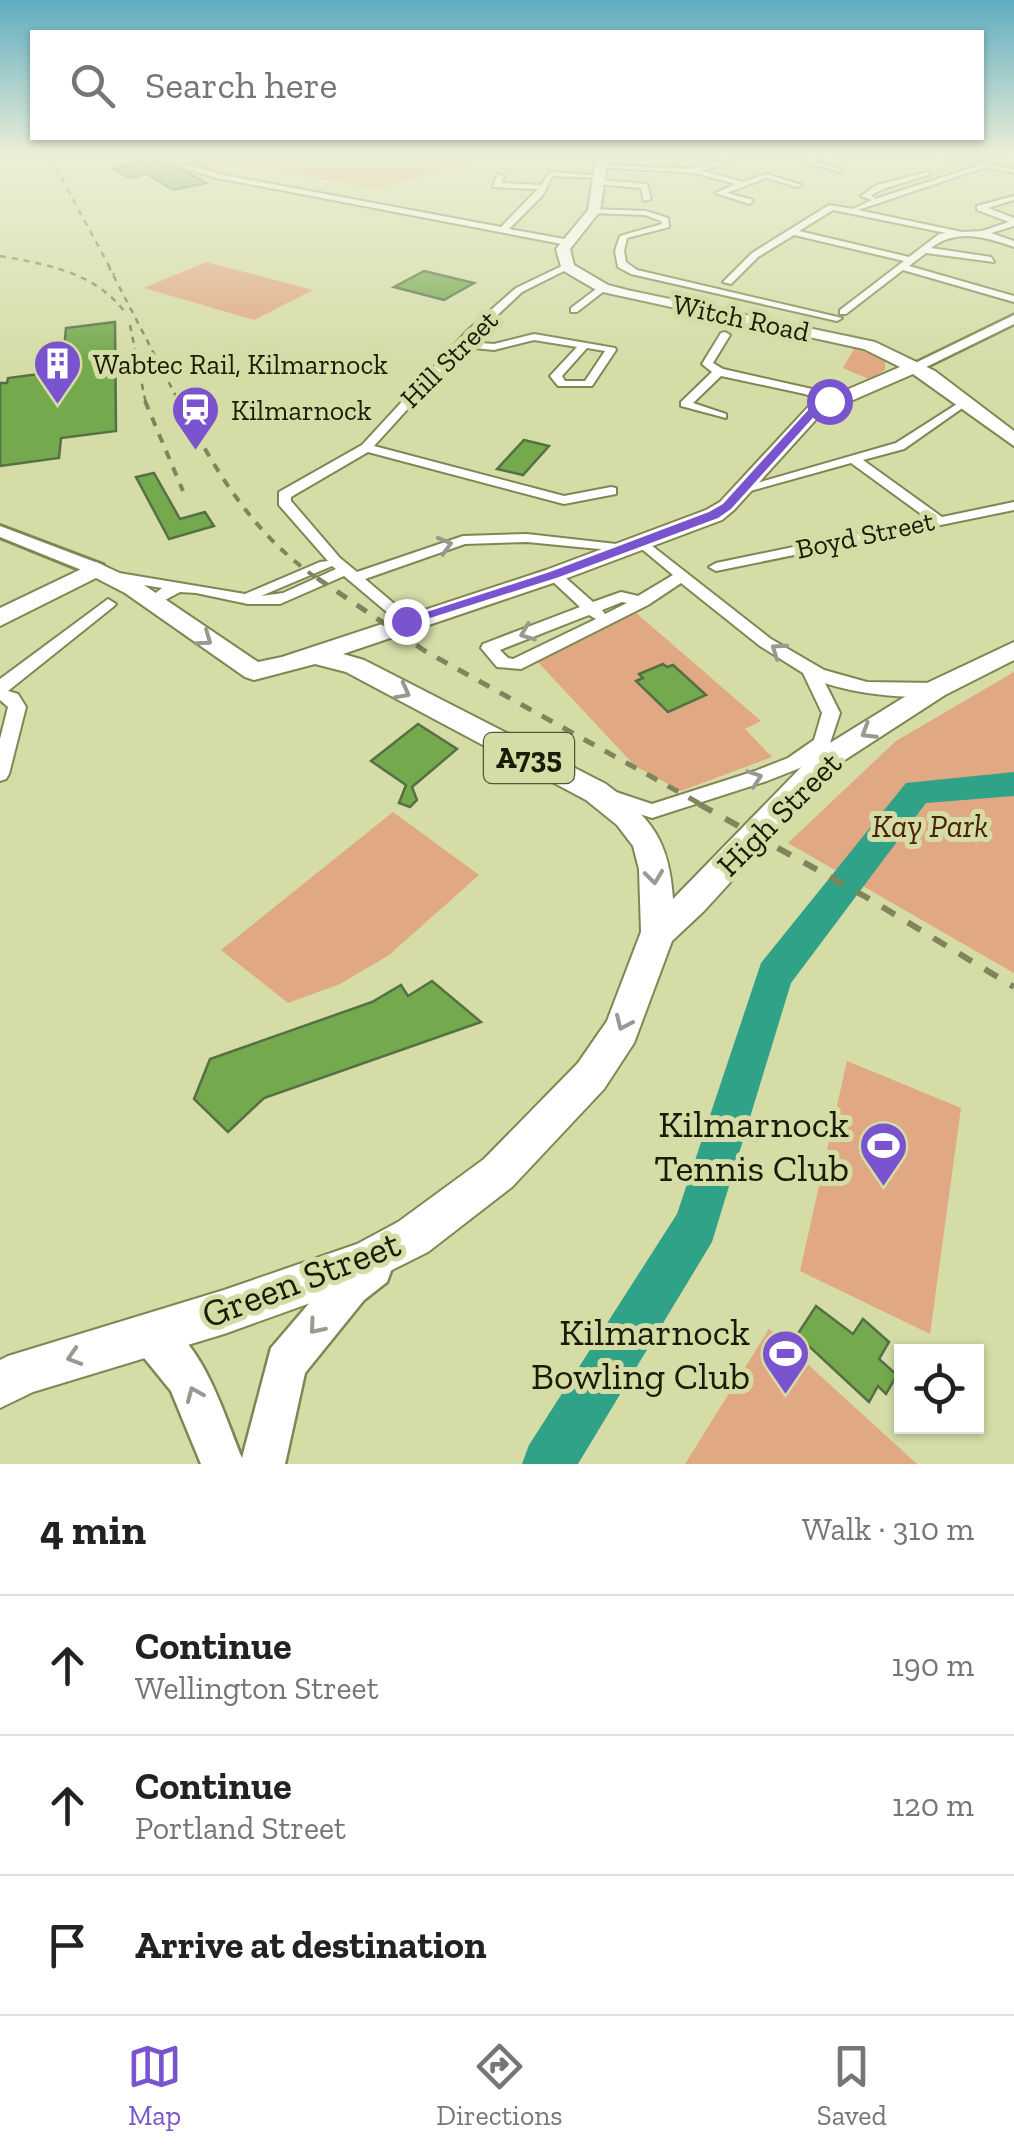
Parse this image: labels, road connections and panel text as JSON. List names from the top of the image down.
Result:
{
  "streets": {
    "main road": [
      "Witch Road",
      "A735",
      "High Street",
      "Green Street"
    ],
    "street": ["Hill Street", "Boyd Street"]
  },
  "crossings": [
    ["Witch Road", "Hill Street"],
    ["A735", "High Street"],
    ["A735", "Green Street"],
    ["High Street", "Green Street"]
  ],
  "one_way": ["High Street", "Green Street"],
  "parks": ["Kay Park"],
  "places": {
    "building": ["Wabtec Rail, Kilmarnock"],
    "station": ["Kilmarnock"],
    "sports": ["Kilmarnock Tennis Club", "Kilmarnock Bowling Club"]
  },
  "page": {
    "search": "Search here",
    "heading": ["4 min", "Walk · 310 m"],
    "list": [
      ["Continue", "Wellington Street", "190 m"],
      ["Continue", "Portland Street", "120 m"],
      "Arrive at destination"
    ],
    "nav": ["Map", "Directions", "Saved"]
  }
}
